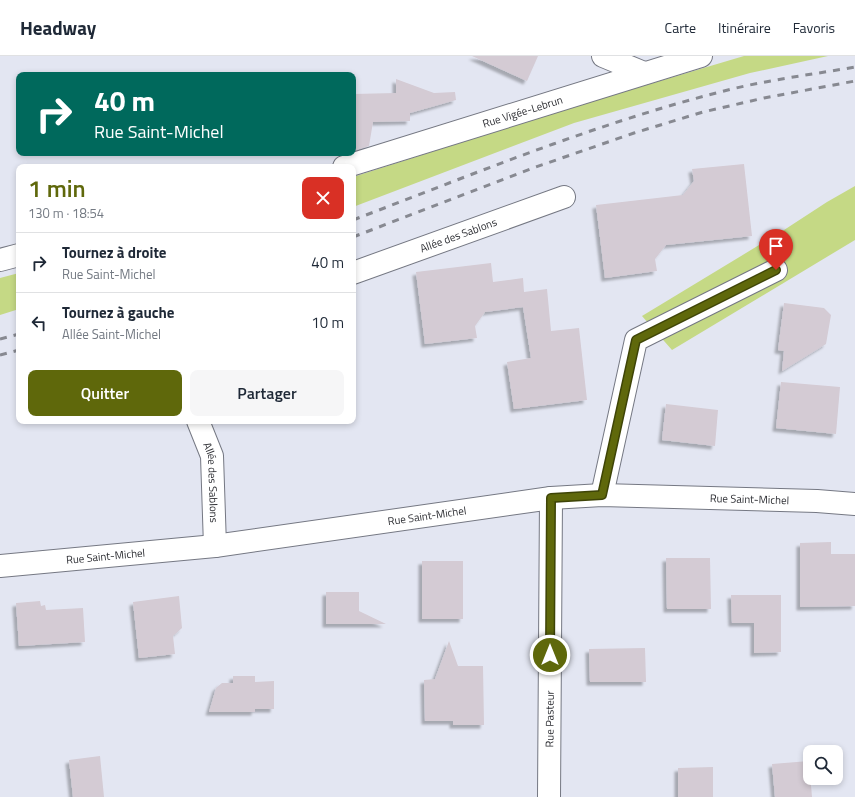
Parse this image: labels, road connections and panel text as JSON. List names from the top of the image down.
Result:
{
  "streets": {
    "street": [
      "Rue Vigée-Lebrun",
      "Allée des Sablons",
      "Rue Saint-Michel",
      "Rue Pasteur"
    ]
  },
  "crossings": [
    ["Allée des Sablons", "Rue Saint-Michel"],
    ["Rue Saint-Michel", "Rue Pasteur"]
  ],
  "page": {
    "header": "Headway",
    "nav": ["Carte", "Itinéraire", "Favoris"],
    "turn": ["40 m", "Rue Saint-Michel"],
    "heading": ["1 min", "130 m · 18:54"],
    "list": [
      {
        "name": "Tournez à droite",
        "note": "Rue Saint-Michel",
        "value": "40 m"
      },
      {
        "name": "Tournez à gauche",
        "note": "Allée Saint-Michel",
        "value": "10 m"
      }
    ],
    "buttons": ["Quitter", "Partager"]
  }
}
